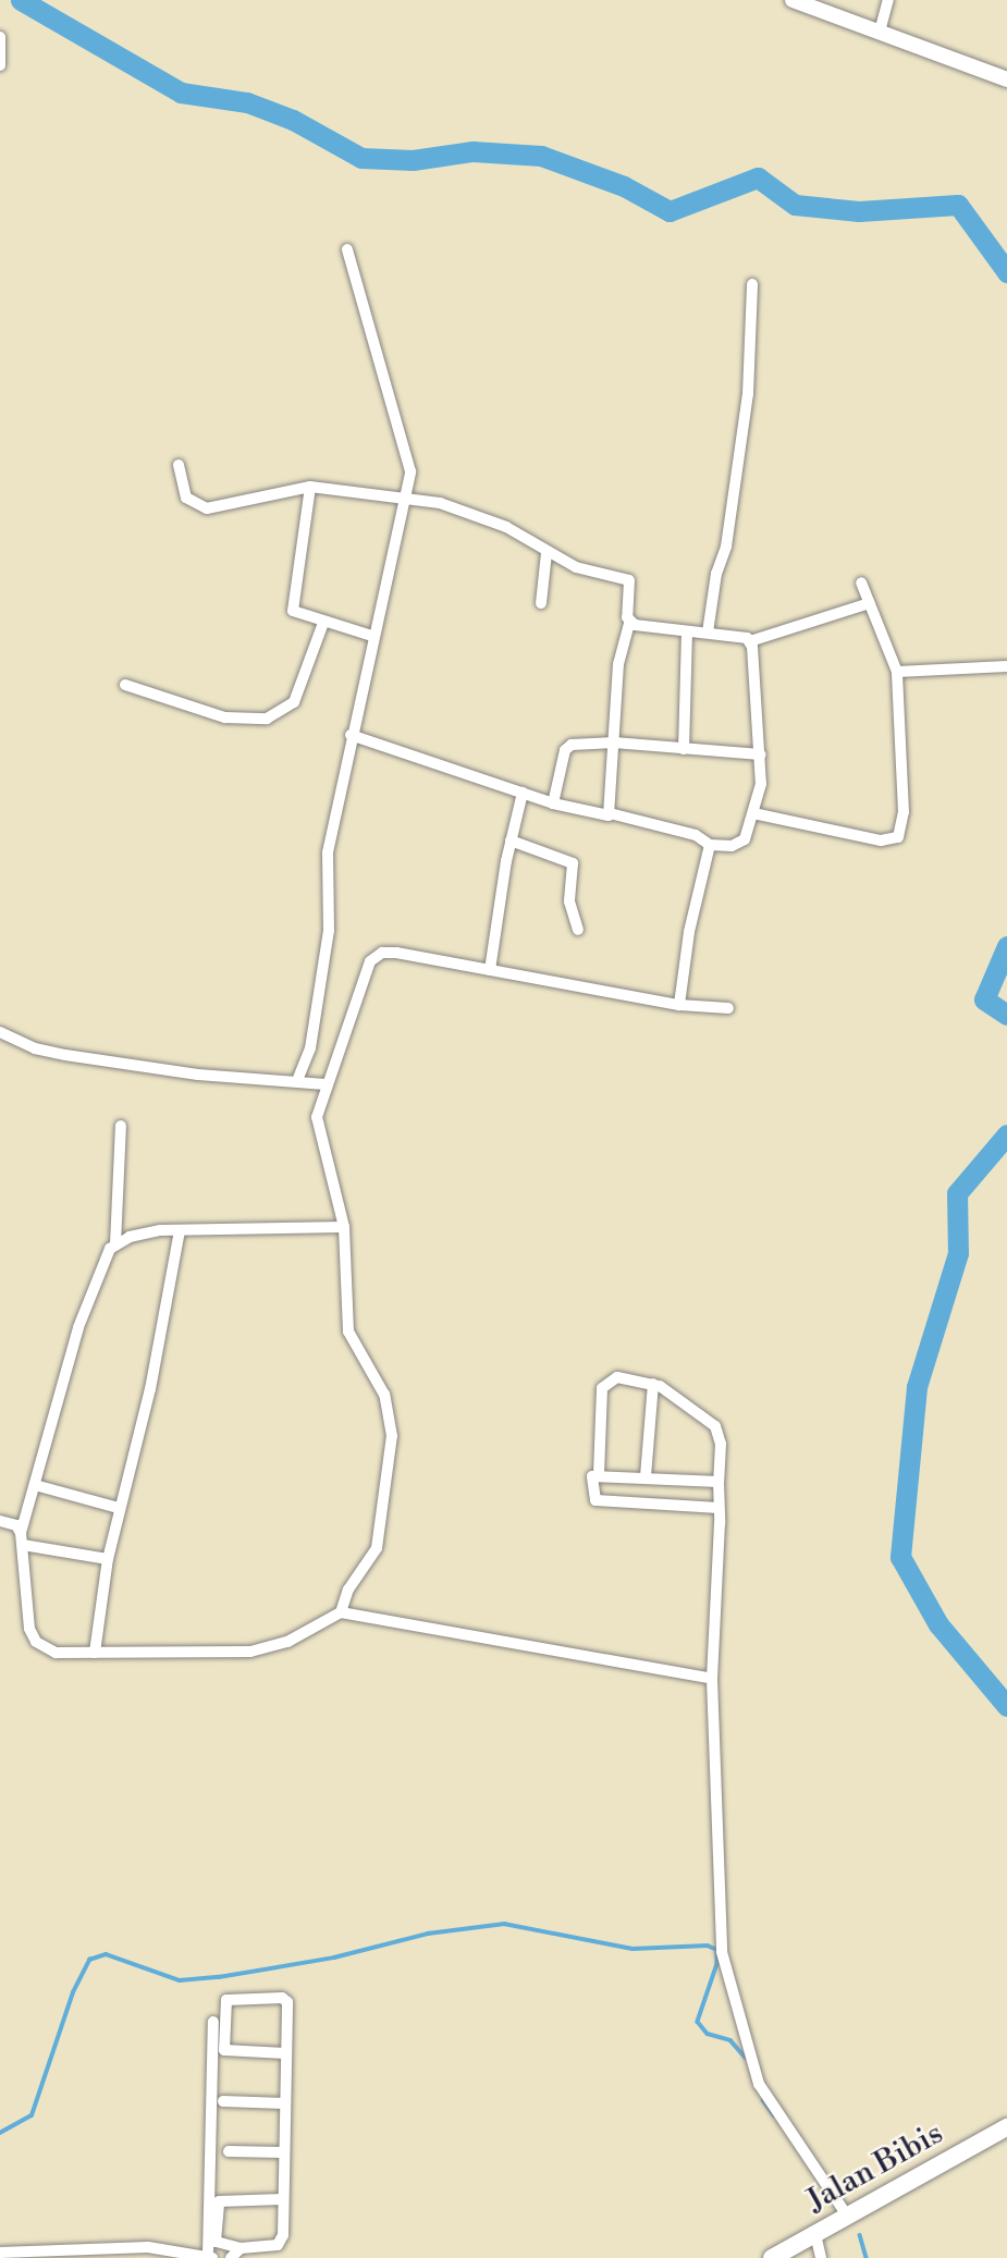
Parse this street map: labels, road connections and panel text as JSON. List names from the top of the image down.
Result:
{
  "streets": {
    "main road": ["Jalan Bibis"]
  }
}
